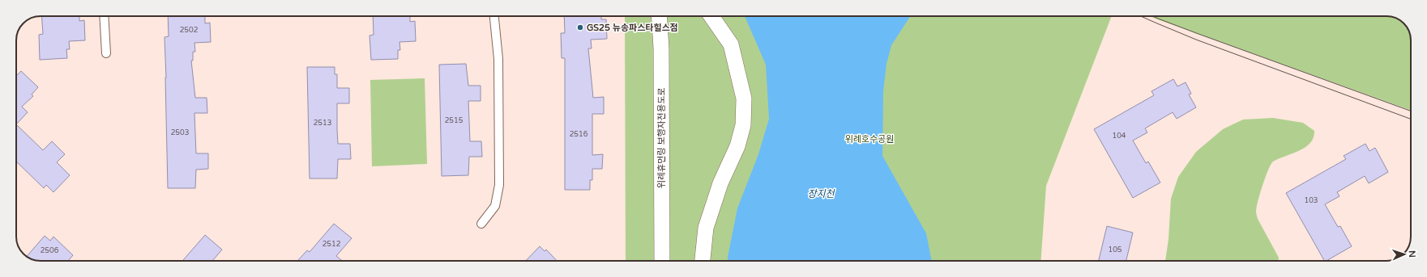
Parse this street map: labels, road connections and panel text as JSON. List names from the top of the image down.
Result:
{
  "streets": {
    "street": ["위례휴먼링 보행자전용도로"]
  },
  "water": ["장지천"],
  "parks": ["위례호수공원"],
  "places": ["GS25 뉴송파스타힐스점"],
  "house_numbers": [
    "2502",
    "2515",
    "2513",
    "2503",
    "2516",
    "104",
    "103",
    "2512",
    "105",
    "2506"
  ],
  "north": "right"
}
